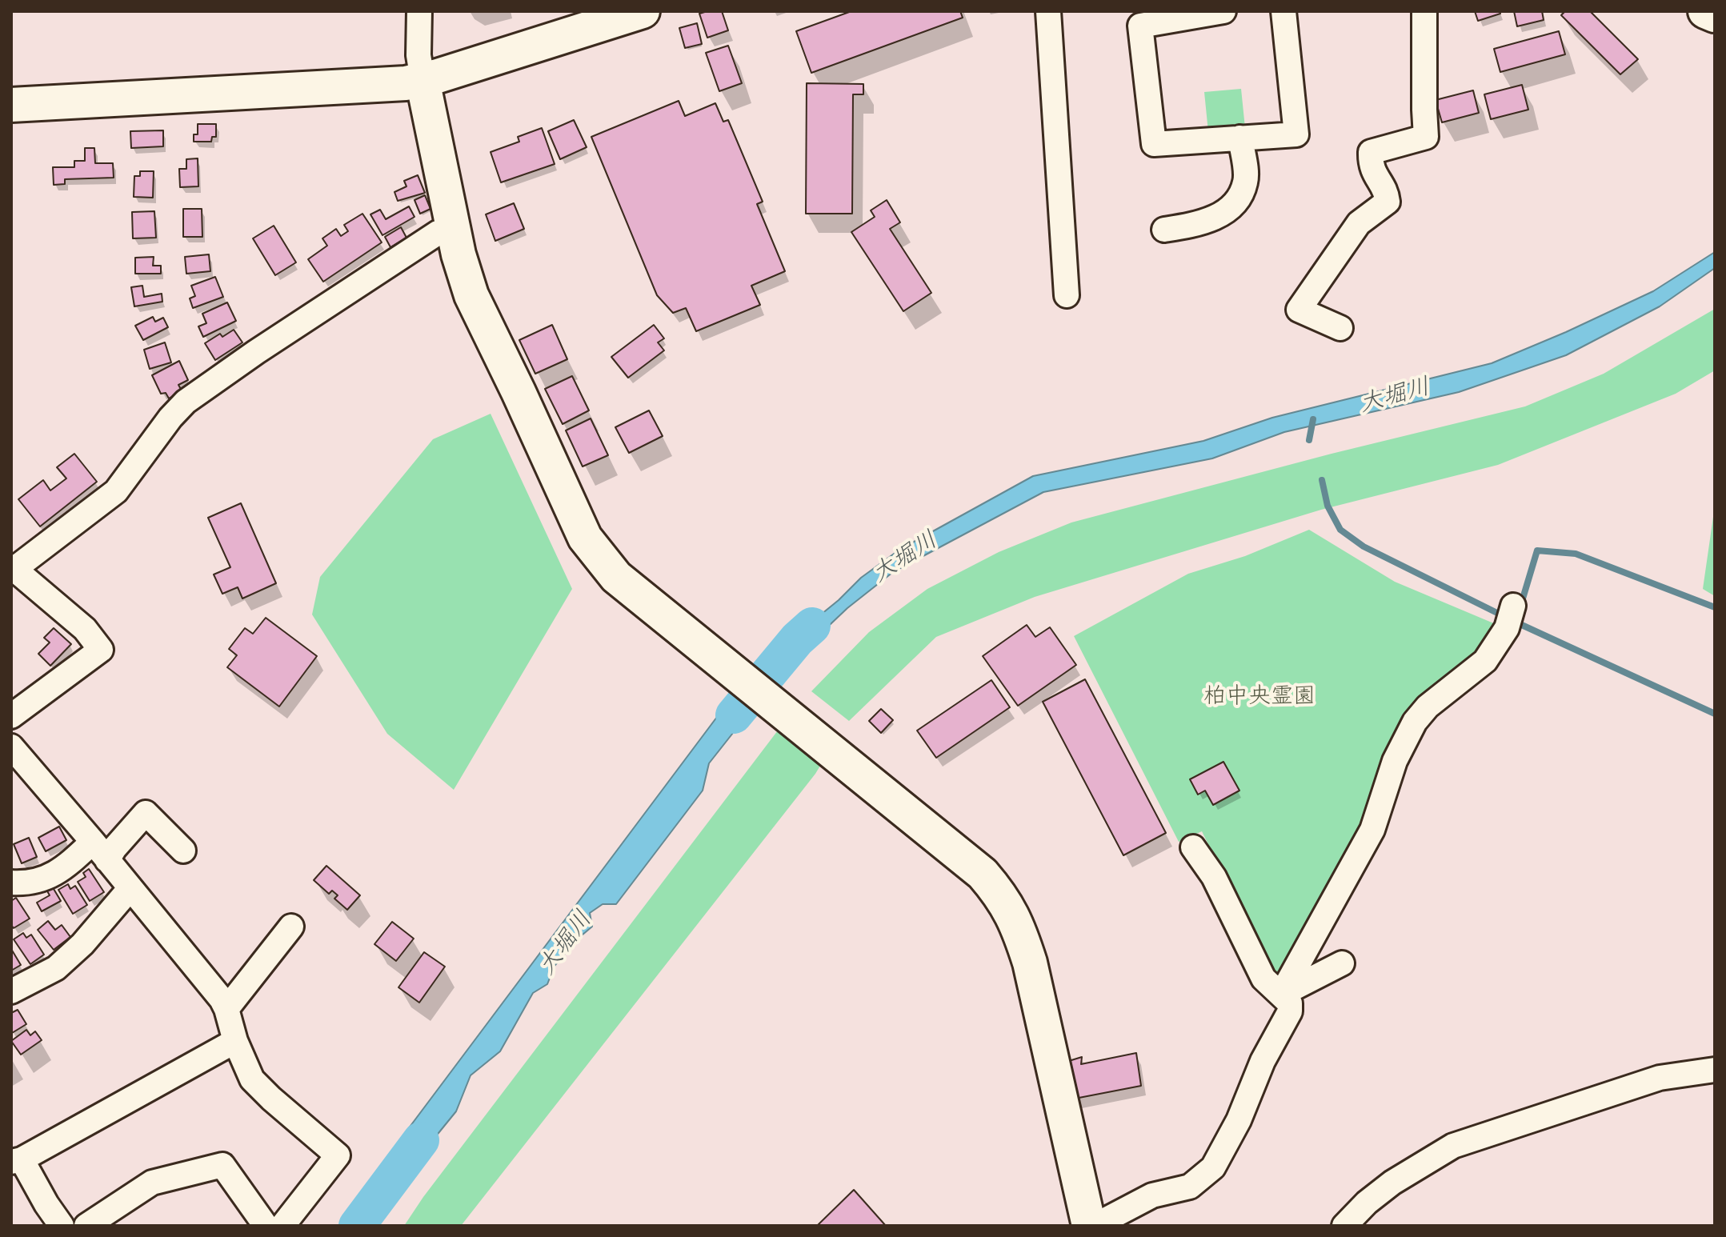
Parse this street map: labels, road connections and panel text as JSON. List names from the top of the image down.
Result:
{
  "water": ["大堀川"],
  "parks": ["柏中央霊園"]
}
